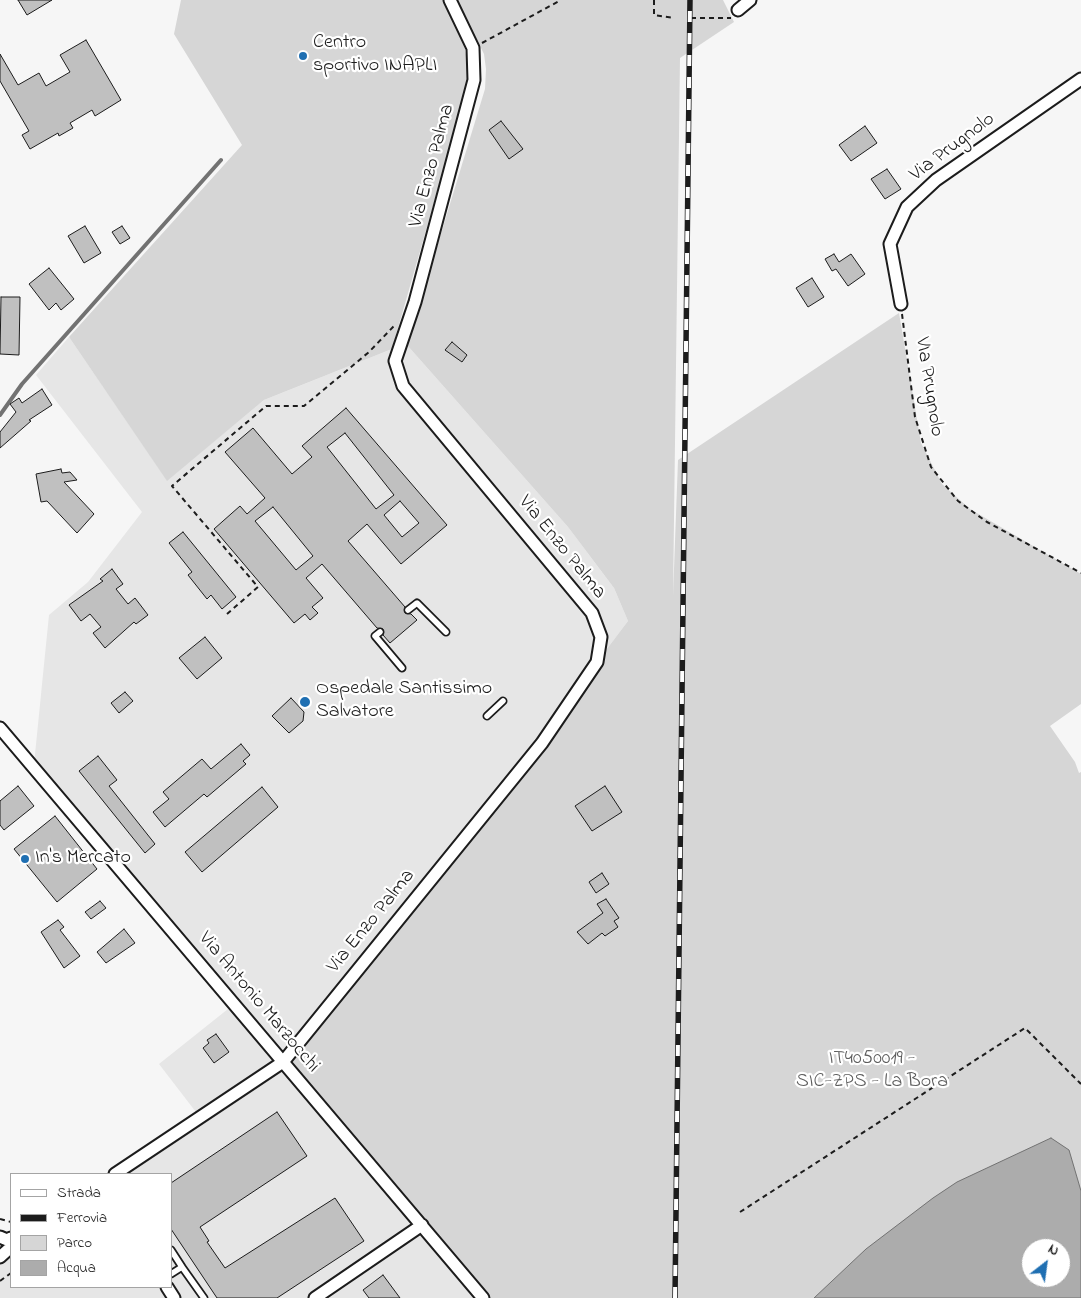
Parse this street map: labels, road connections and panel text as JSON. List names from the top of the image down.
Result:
{
  "streets": {
    "street": ["Via Prugnolo", "Via Enzo Palma", "Via Antonio Marzocchi"],
    "path": ["VIa Prugnolo"]
  },
  "crossings": [
    ["Via Prugnolo", "VIa Prugnolo"],
    ["Via Enzo Palma", "Via Antonio Marzocchi"]
  ],
  "parks": ["IT4050019 - SIC-ZPS - La Bora"],
  "places": ["Centro sportivo INAPLI", "Ospedale Santissimo Salvatore", "In's Mercato"],
  "legend": [
    "Strada",
    "Ferrovia",
    "Parco",
    "Acqua"
  ],
  "north": "top right"
}
